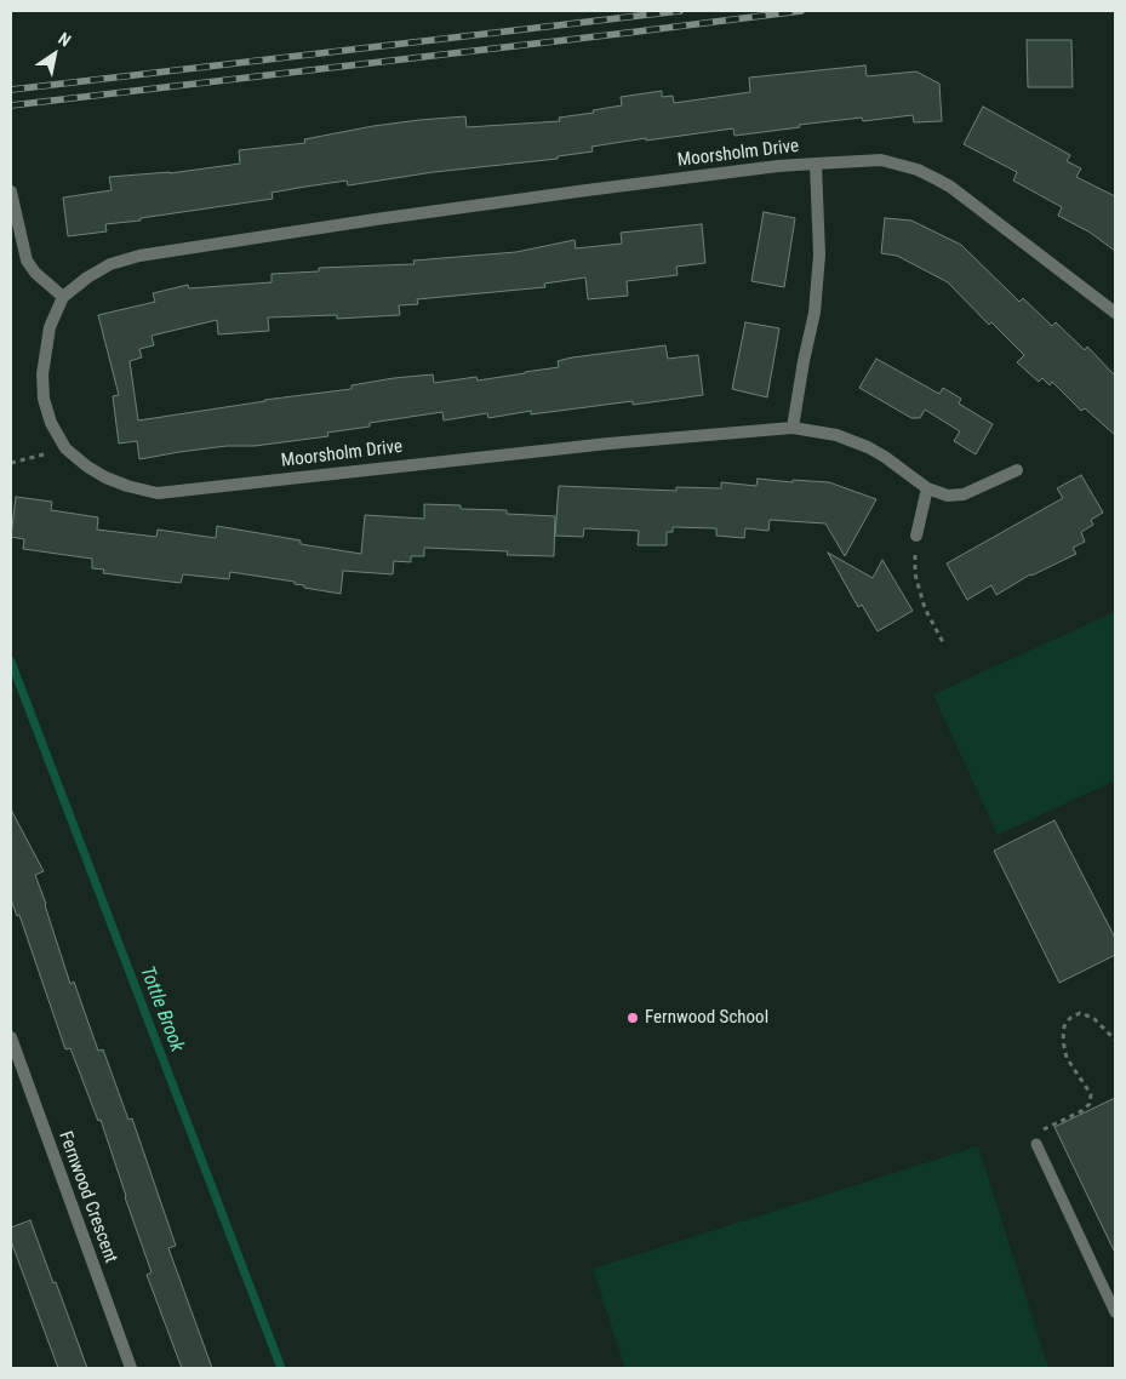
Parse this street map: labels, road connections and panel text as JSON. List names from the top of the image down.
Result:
{
  "streets": {
    "street": ["Moorsholm Drive", "Fernwood Crescent"]
  },
  "water": ["Tottle Brook"],
  "places": ["Fernwood School"],
  "north": "top right"
}
